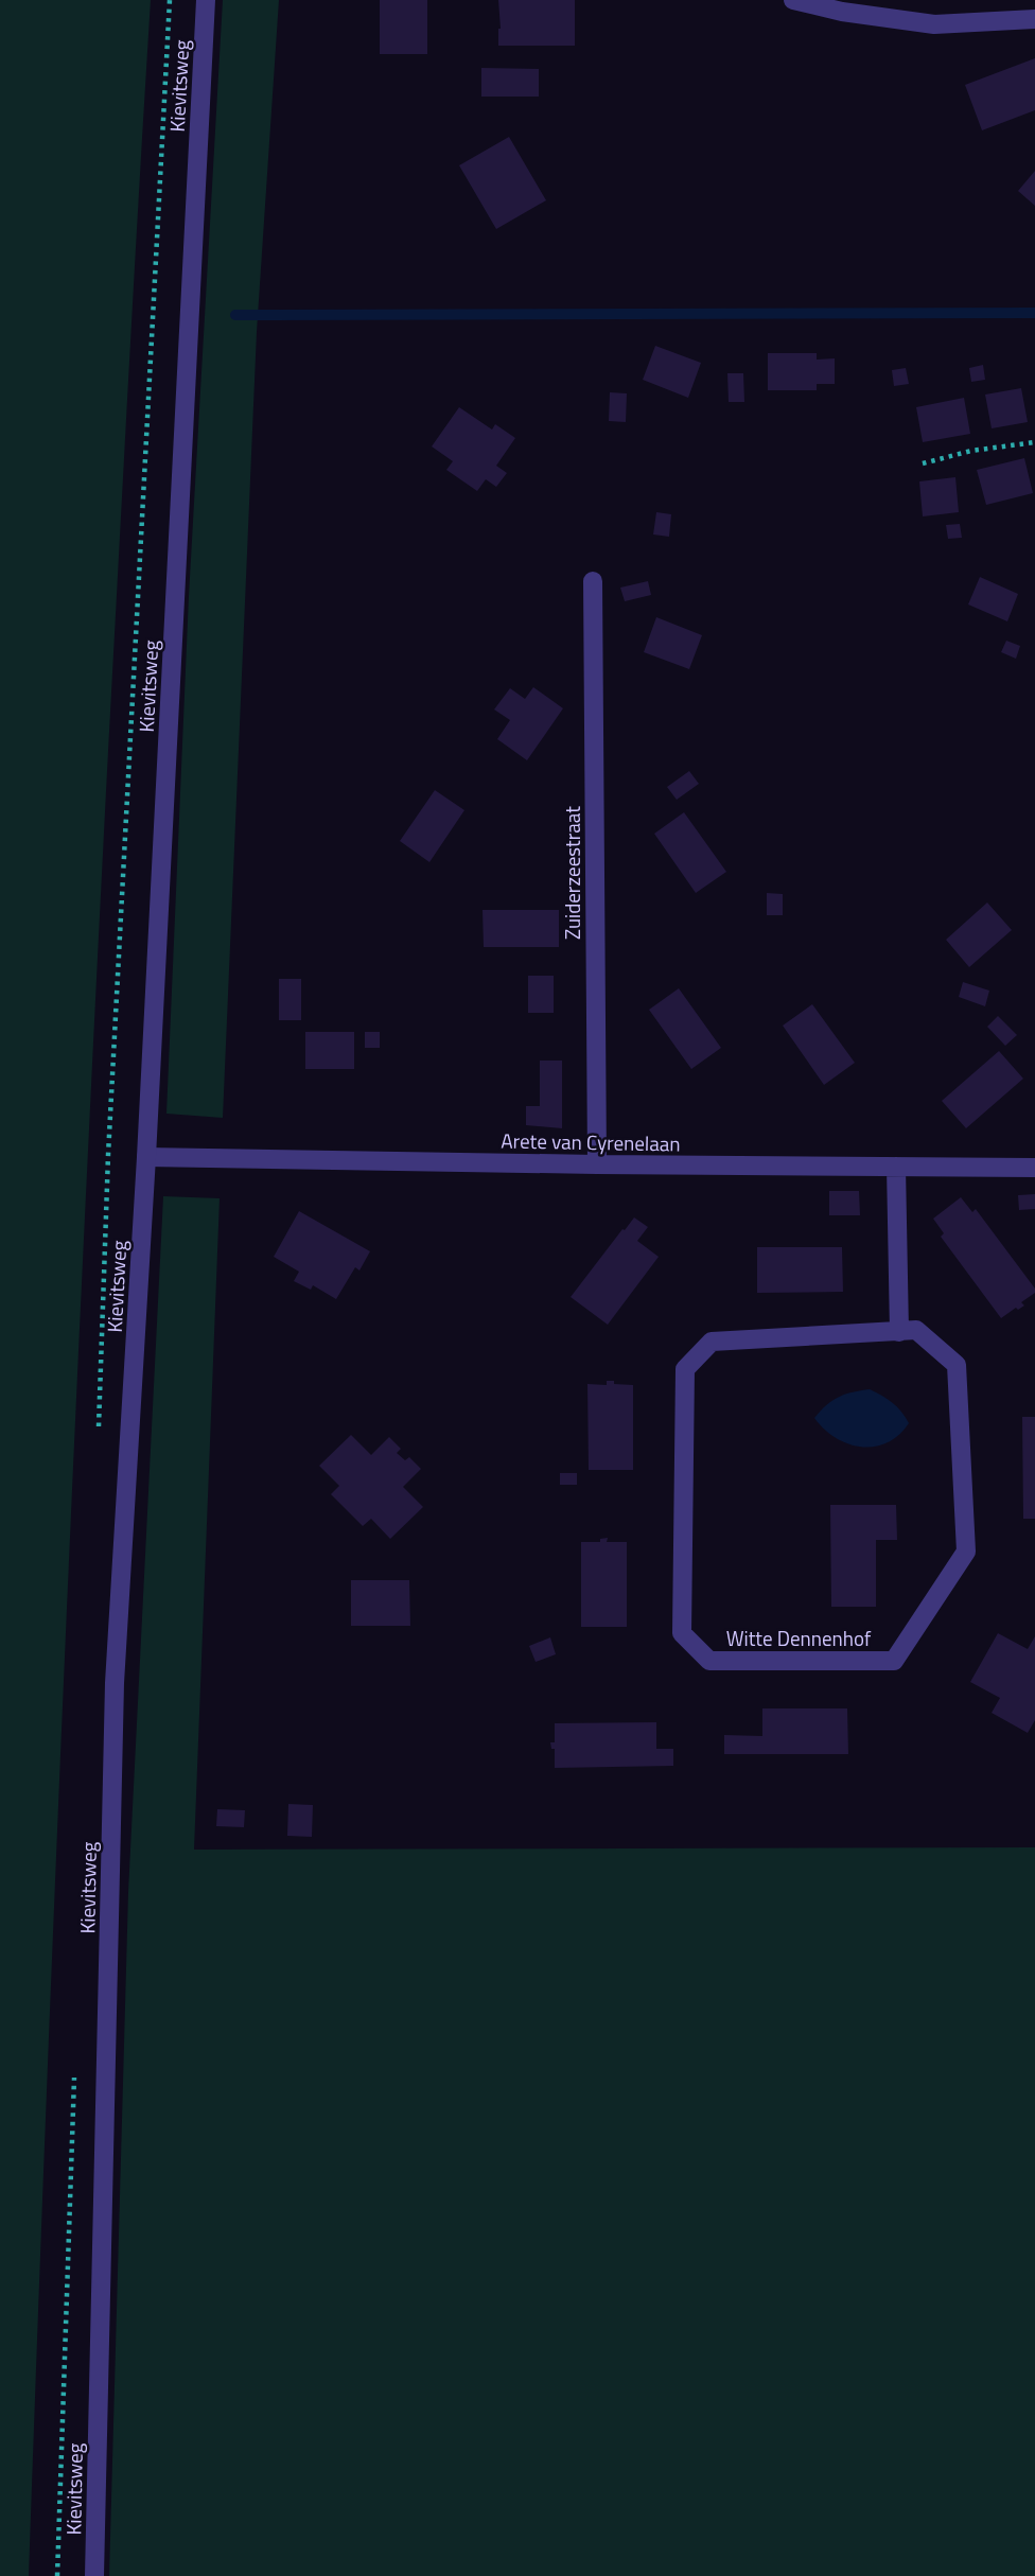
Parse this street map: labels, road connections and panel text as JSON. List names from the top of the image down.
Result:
{
  "streets": {
    "street": [
      "Kievitsweg",
      "Zuiderzeestraat",
      "Arete van Cyrenelaan",
      "Witte Dennenhof"
    ]
  },
  "crossings": [
    ["Kievitsweg", "Arete van Cyrenelaan"],
    ["Zuiderzeestraat", "Arete van Cyrenelaan"]
  ]
}
